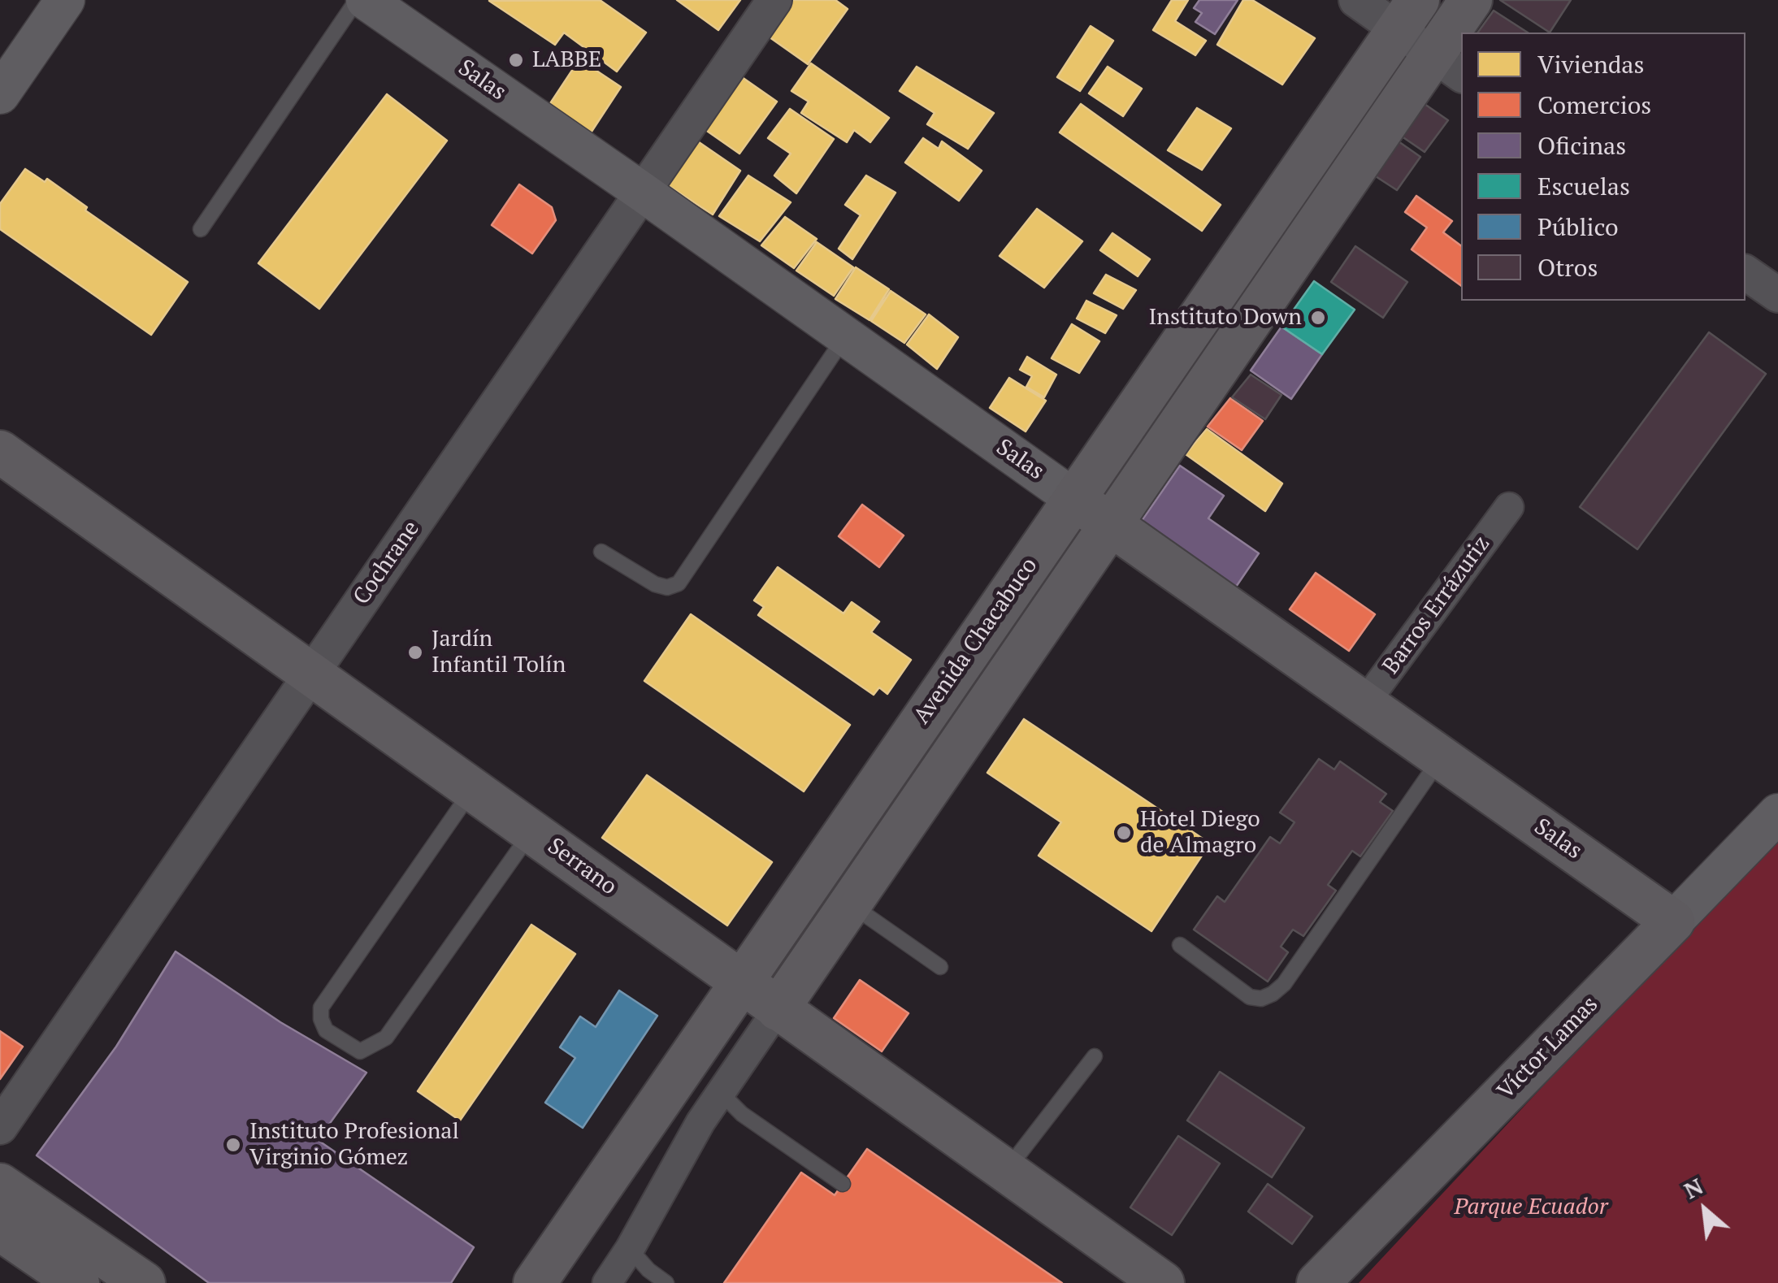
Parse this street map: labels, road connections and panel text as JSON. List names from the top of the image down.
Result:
{
  "streets": {
    "main road": [
      "Salas",
      "Avenida Chacabuco",
      "Serrano",
      "Víctor Lamas"
    ],
    "street": ["Cochrane", "Barros Errázuriz"]
  },
  "crossings": [
    ["Salas", "Cochrane"],
    ["Salas", "Barros Errázuriz"],
    ["Salas", "Avenida Chacabuco"],
    ["Salas", "Víctor Lamas"],
    ["Cochrane", "Serrano"],
    ["Avenida Chacabuco", "Serrano"]
  ],
  "parks": ["Parque Ecuador"],
  "places": [
    "LABBE",
    "Instituto Down",
    "Jardín Infantil Tolín",
    "Hotel Diego de Almagro",
    "Instituto Profesional Virginio Gómez"
  ],
  "legend": [
    "Viviendas",
    "Comercios",
    "Oficinas",
    "Escuelas",
    "Público",
    "Otros"
  ],
  "north": "top left"
}
